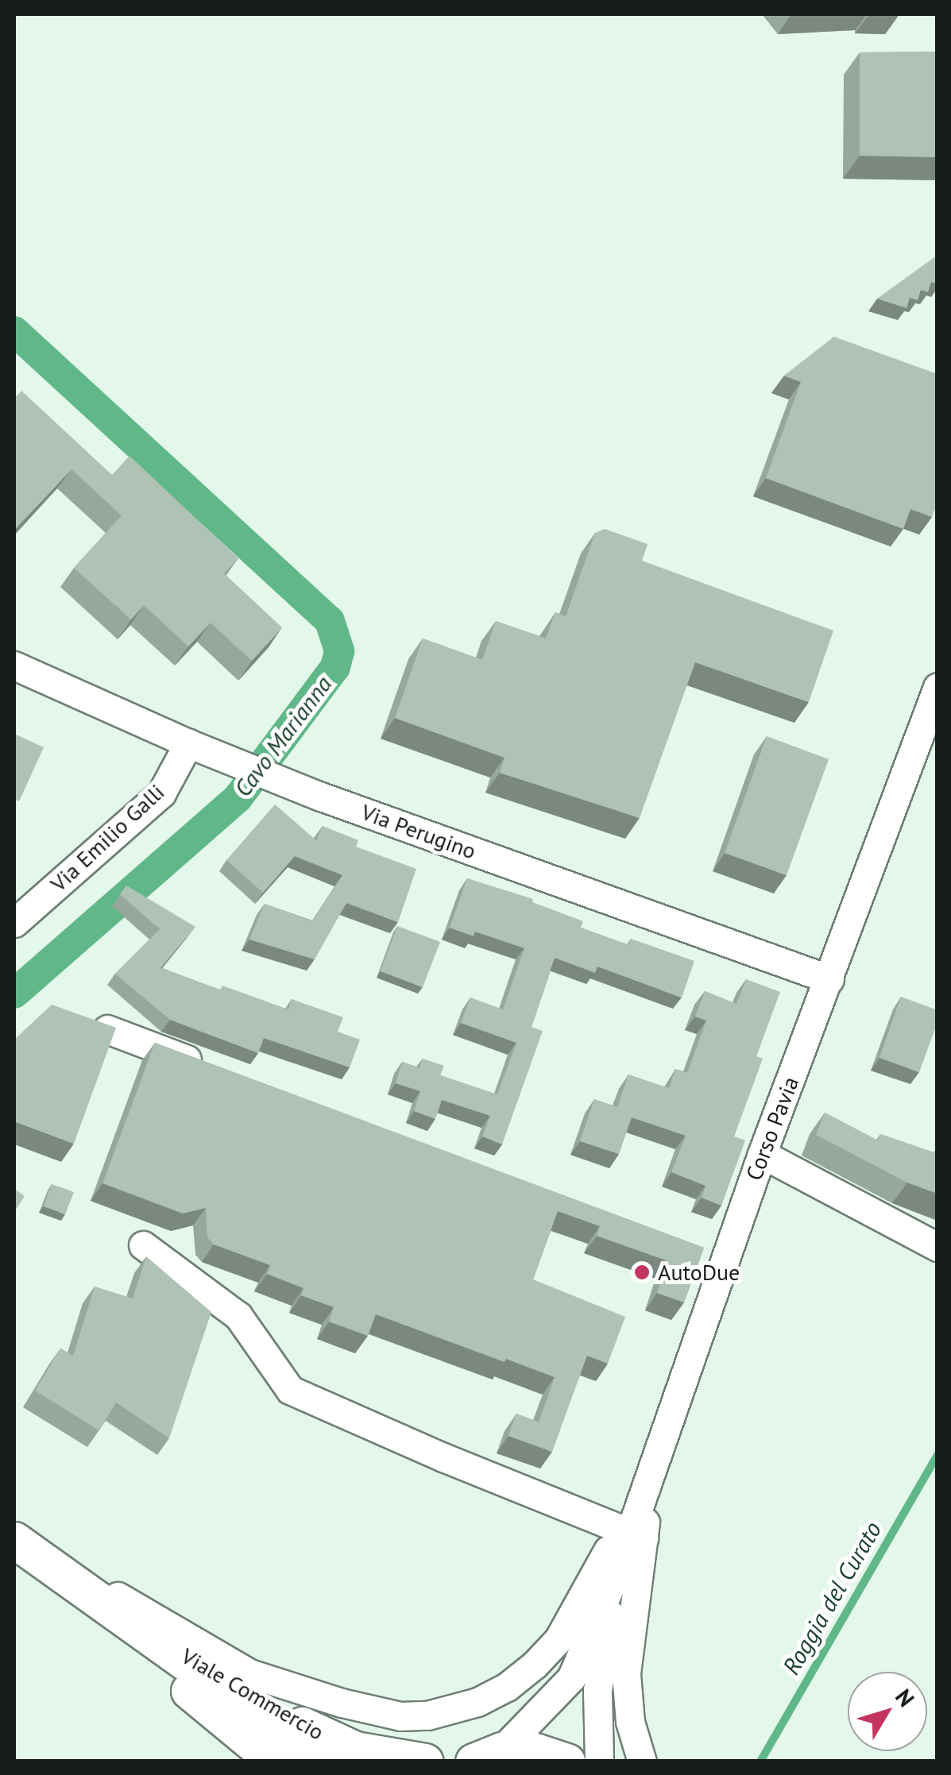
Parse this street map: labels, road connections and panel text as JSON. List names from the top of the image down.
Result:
{
  "streets": {
    "main road": ["Viale Commercio"],
    "street": ["Via Perugino", "Via Emilio Galli", "Corso Pavia"]
  },
  "crossings": [
    ["Via Perugino", "Via Emilio Galli"],
    ["Via Perugino", "Corso Pavia"]
  ],
  "water": ["Cavo Marianna", "Roggia del Curato"],
  "places": ["AutoDue"],
  "north": "top right"
}
